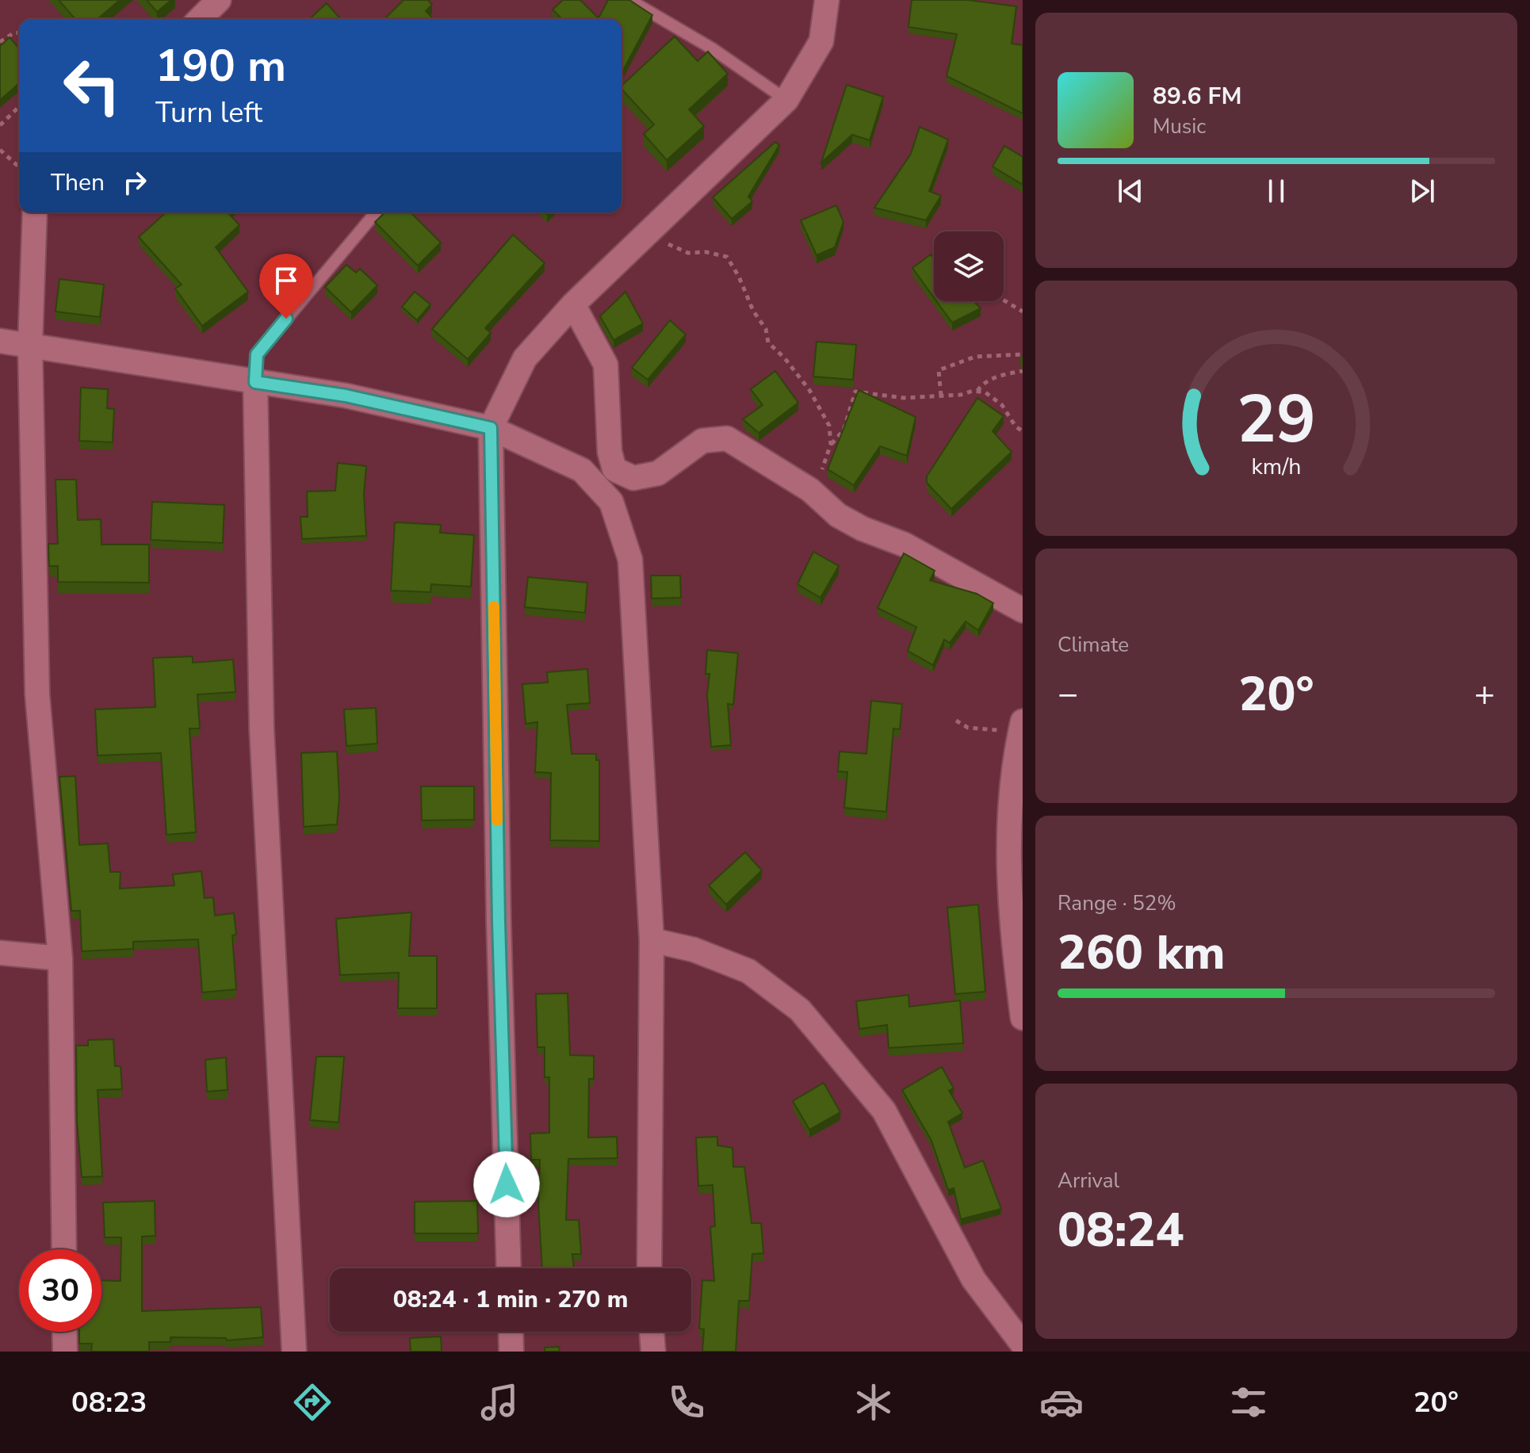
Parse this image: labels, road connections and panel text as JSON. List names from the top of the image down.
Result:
{
  "page": {
    "turn": ["190 m", "Turn left"],
    "song": ["89.6 FM", "Music"],
    "then": "Then",
    "tile": [
      "Climate",
      ["Range · 52%", "260 km"],
      ["Arrival", "08:24"]
    ],
    "heat": ["−", "20°", "+"],
    "limit": "30",
    "trip": "08:24 · 1 min · 270 m",
    "tabs": ["08:23", "20°"],
    "gauge": ["29", "km/h"]
  }
}
